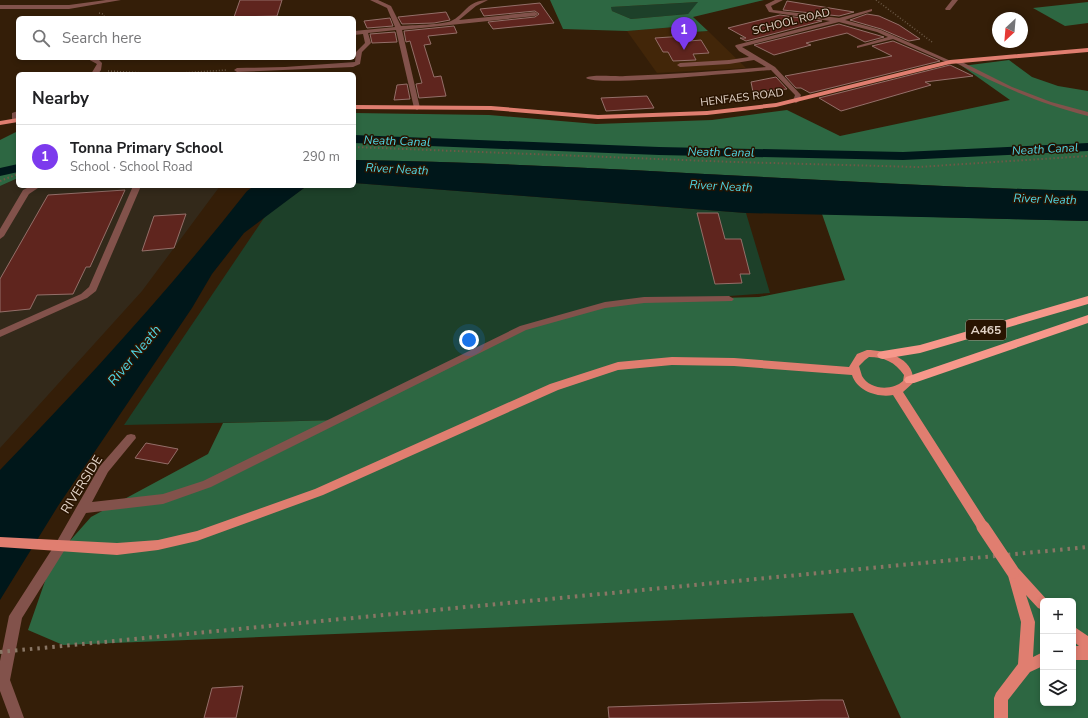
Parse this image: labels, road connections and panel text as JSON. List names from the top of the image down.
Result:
{
  "streets": {
    "highway": ["A465"],
    "main road": ["HENFAES ROAD"],
    "street": ["SCHOOL ROAD", "RIVERSIDE"]
  },
  "crossings": [
    ["SCHOOL ROAD", "HENFAES ROAD"]
  ],
  "water": ["Neath Canal", "River Neath"],
  "north": "bottom left",
  "page": {
    "search": "Search here",
    "pins": "1",
    "heading": "Nearby",
    "list": [
      {
        "mark": "1",
        "name": "Tonna Primary School",
        "note": "School · School Road",
        "value": "290 m"
      }
    ],
    "map_buttons": ["+", "−"]
  }
}
